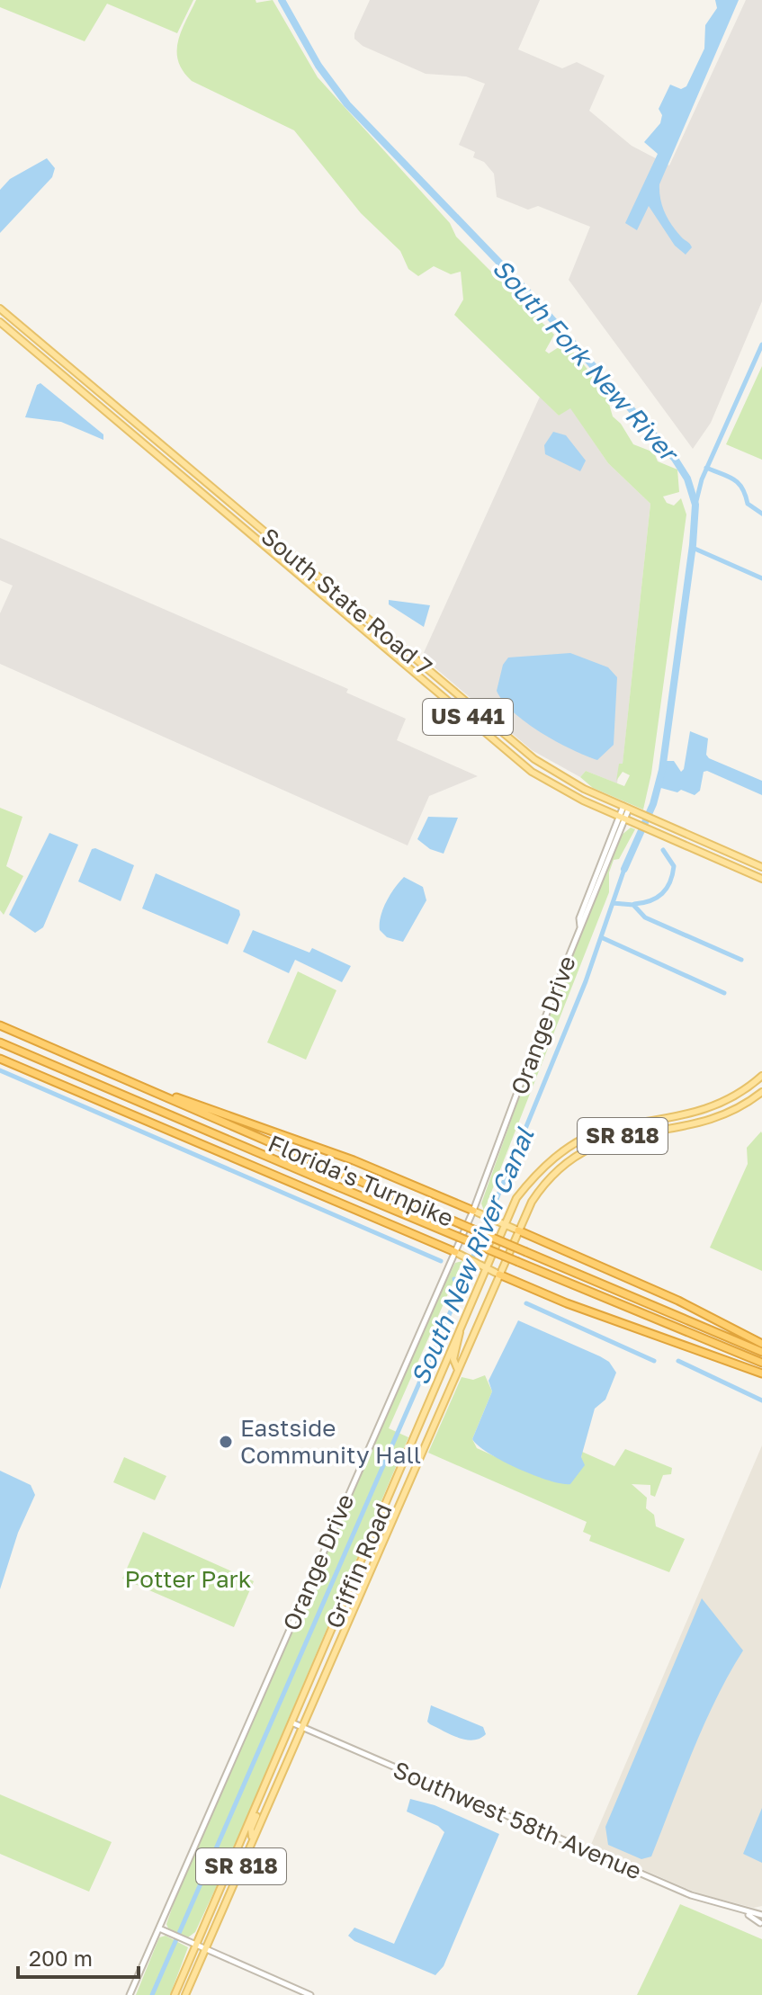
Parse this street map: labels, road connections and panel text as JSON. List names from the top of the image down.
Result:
{
  "streets": {
    "highway": ["Florida's Turnpike"],
    "main road": [
      "South State Road 7",
      "US 441",
      "SR 818",
      "Griffin Road"
    ],
    "street": ["Orange Drive", "Southwest 58th Avenue"]
  },
  "crossings": [
    ["South State Road 7", "Orange Drive"],
    ["Griffin Road", "Southwest 58th Avenue"]
  ],
  "water": ["South Fork New River", "South New River Canal"],
  "parks": ["Potter Park"],
  "places": ["Eastside Community Hall"],
  "scale_bar": "200 m"
}
